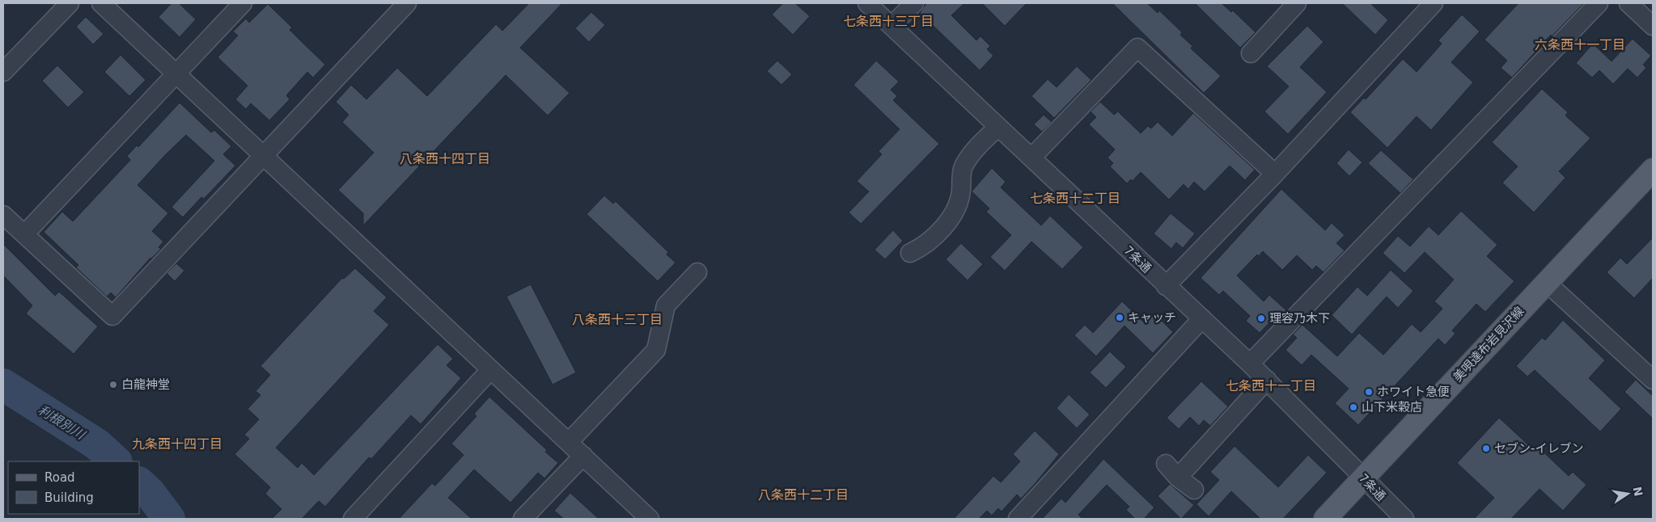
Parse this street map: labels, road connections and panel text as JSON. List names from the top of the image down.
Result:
{
  "streets": {
    "main road": ["美唄達布岩見沢線"],
    "street": ["7条通"]
  },
  "crossings": [
    ["7条通", "美唄達布岩見沢線"]
  ],
  "districts": [
    "七条西十三丁目",
    "六条西十一丁目",
    "八条西十四丁目",
    "七条西十二丁目",
    "八条西十三丁目",
    "七条西十一丁目",
    "九条西十四丁目",
    "八条西十二丁目"
  ],
  "water": ["利根別川"],
  "places": [
    "キャッチ",
    "理容乃木下",
    "白龍神堂",
    "ホワイト急便",
    "山下米穀店",
    "セブン-イレブン"
  ],
  "legend": ["Road", "Building"],
  "north": "right"
}
